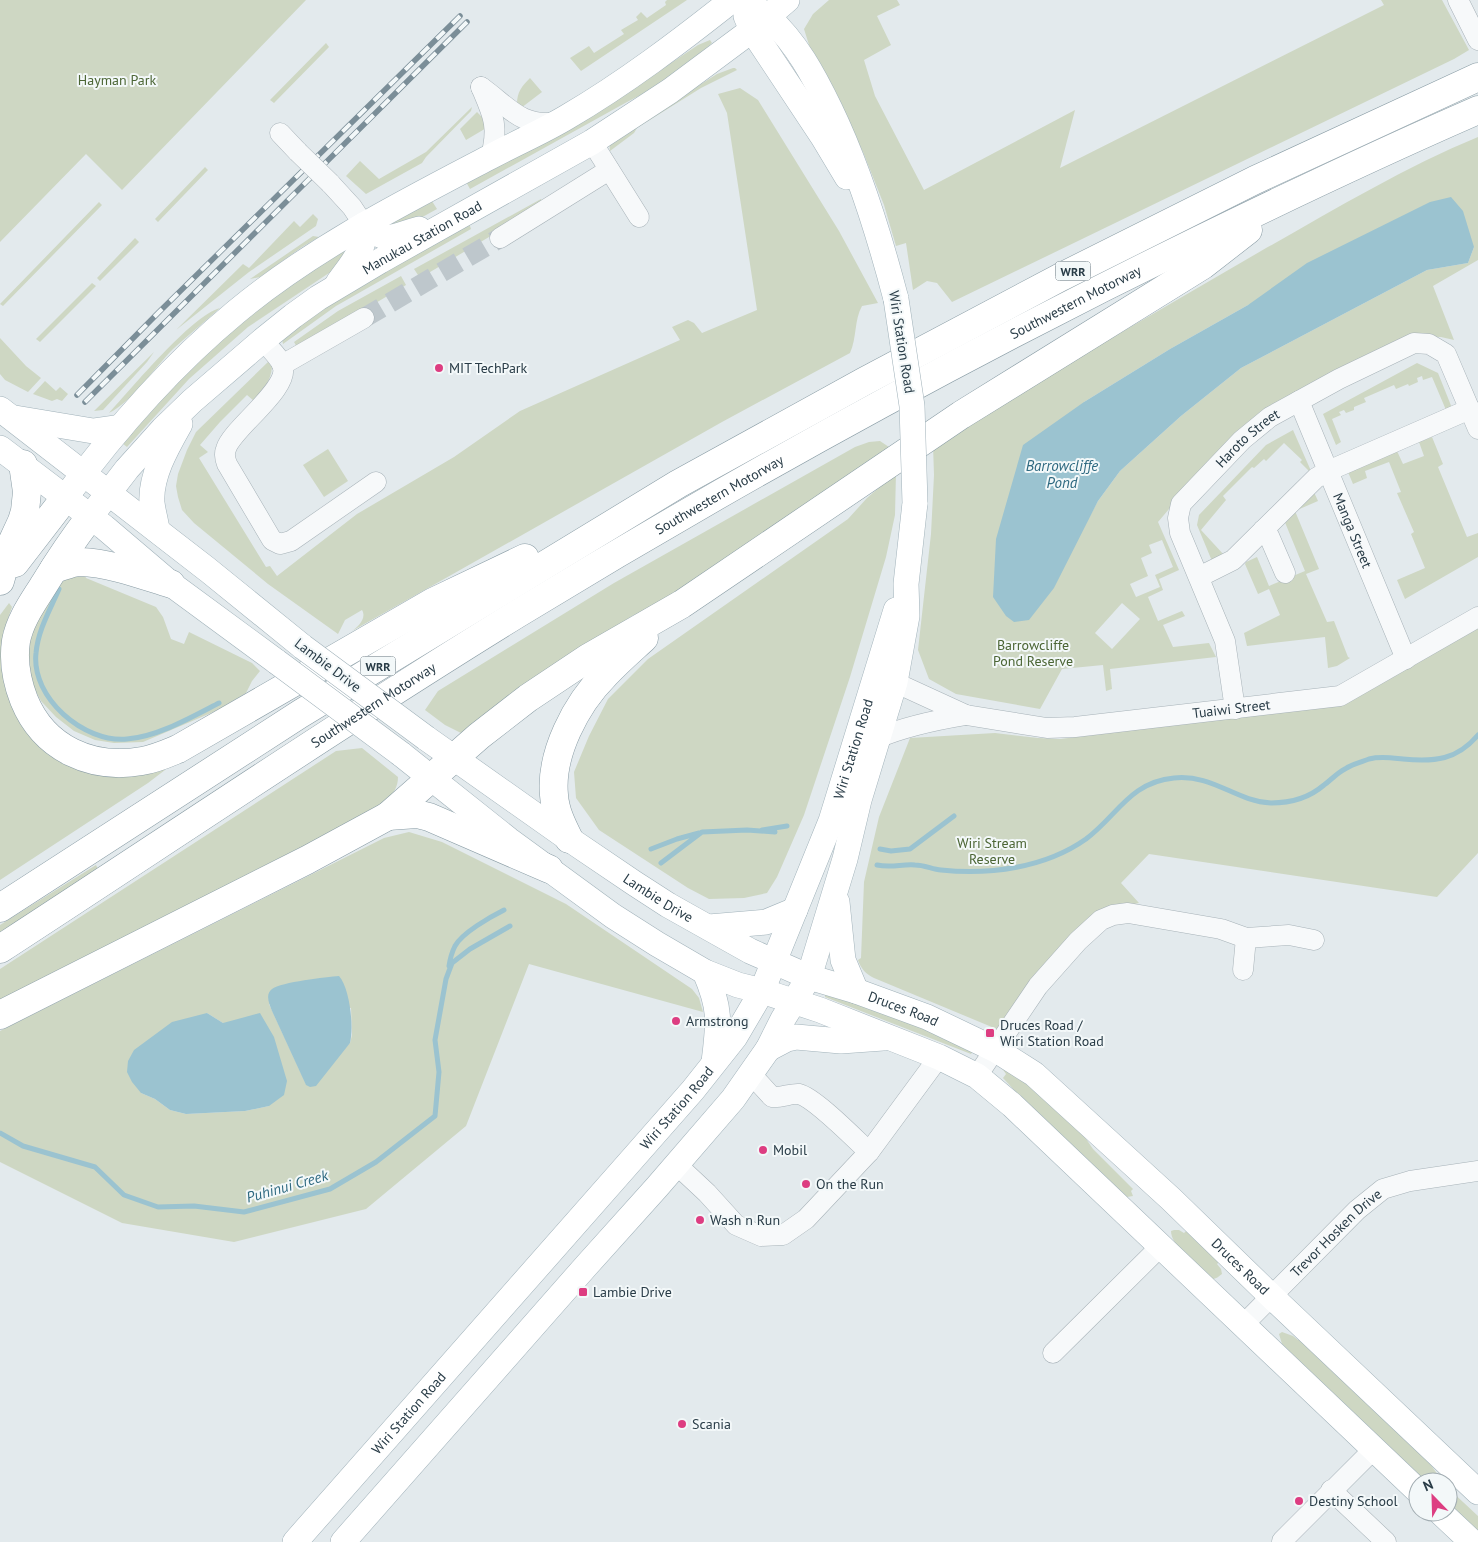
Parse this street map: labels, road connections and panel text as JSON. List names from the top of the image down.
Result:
{
  "streets": {
    "highway": ["WRR", "Southwestern Motorway"],
    "main road": [
      "Manukau Station Road",
      "Wiri Station Road",
      "Lambie Drive",
      "Druces Road"
    ],
    "street": [
      "Haroto Street",
      "Manga Street",
      "Tuaiwi Street",
      "Trevor Hosken Drive"
    ]
  },
  "crossings": [
    ["Manukau Station Road", "Wiri Station Road"],
    ["Manukau Station Road", "Lambie Drive"],
    ["Wiri Station Road", "Lambie Drive"],
    ["Wiri Station Road", "Tuaiwi Street"],
    ["Wiri Station Road", "Druces Road"],
    ["Haroto Street", "Manga Street"],
    ["Haroto Street", "Tuaiwi Street"],
    ["Manga Street", "Tuaiwi Street"],
    ["Lambie Drive", "Druces Road"],
    ["Druces Road", "Trevor Hosken Drive"]
  ],
  "water": ["Barrowcliffe Pond", "Puhinui Creek"],
  "parks": ["Hayman Park", "Barrowcliffe Pond Reserve", "Wiri Stream Reserve"],
  "places": {
    "other": [
      "MIT TechPark",
      "Armstrong",
      "Mobil",
      "On the Run",
      "Wash n Run",
      "Scania",
      "Destiny School"
    ],
    "transit": ["Druces Road / Wiri Station Road", "Lambie Drive"]
  },
  "north": "top left"
}
